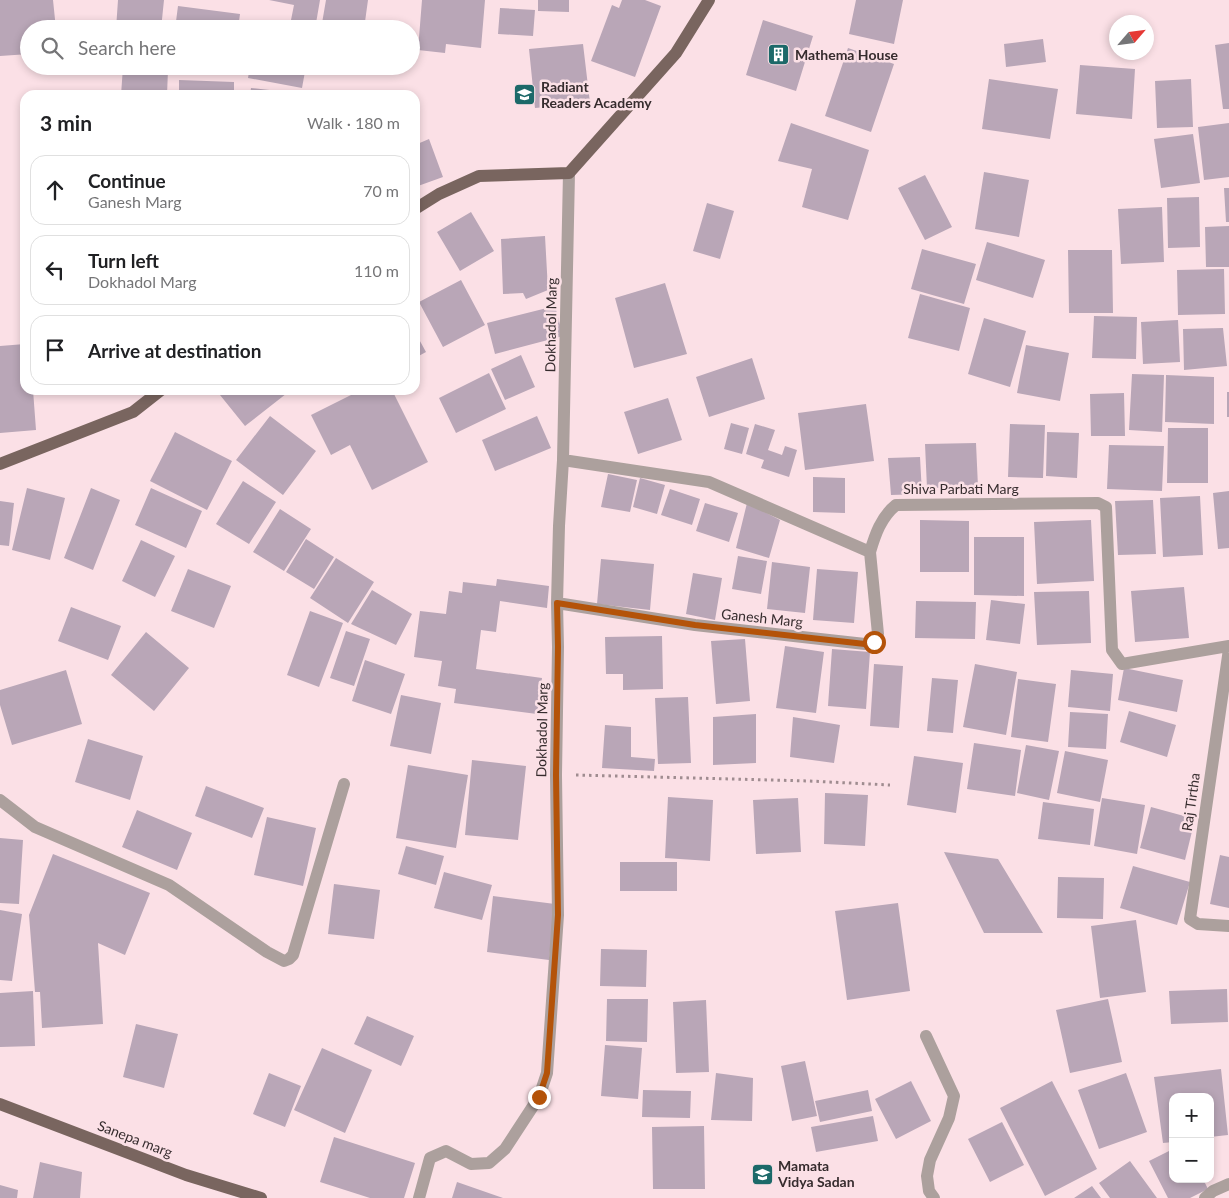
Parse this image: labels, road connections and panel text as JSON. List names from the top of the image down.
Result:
{
  "streets": {
    "main road": ["Sanepa marg"],
    "street": [
      "Dokhadol Marg",
      "Shiva Parbati Marg",
      "Ganesh Marg",
      "Raj Tirtha"
    ]
  },
  "crossings": [
    ["Dokhadol Marg", "Ganesh Marg"],
    ["Shiva Parbati Marg", "Ganesh Marg"],
    ["Shiva Parbati Marg", "Raj Tirtha"]
  ],
  "places": {
    "building": ["Mathema House"],
    "school or university": ["Radiant Readers Academy", "Mamata Vidya Sadan"]
  },
  "north": "top right",
  "page": {
    "search": "Search here",
    "heading": ["3 min", "Walk · 180 m"],
    "list": [
      ["Continue", "Ganesh Marg", "70 m"],
      ["Turn left", "Dokhadol Marg", "110 m"],
      "Arrive at destination"
    ],
    "map_buttons": ["+", "−"]
  }
}
